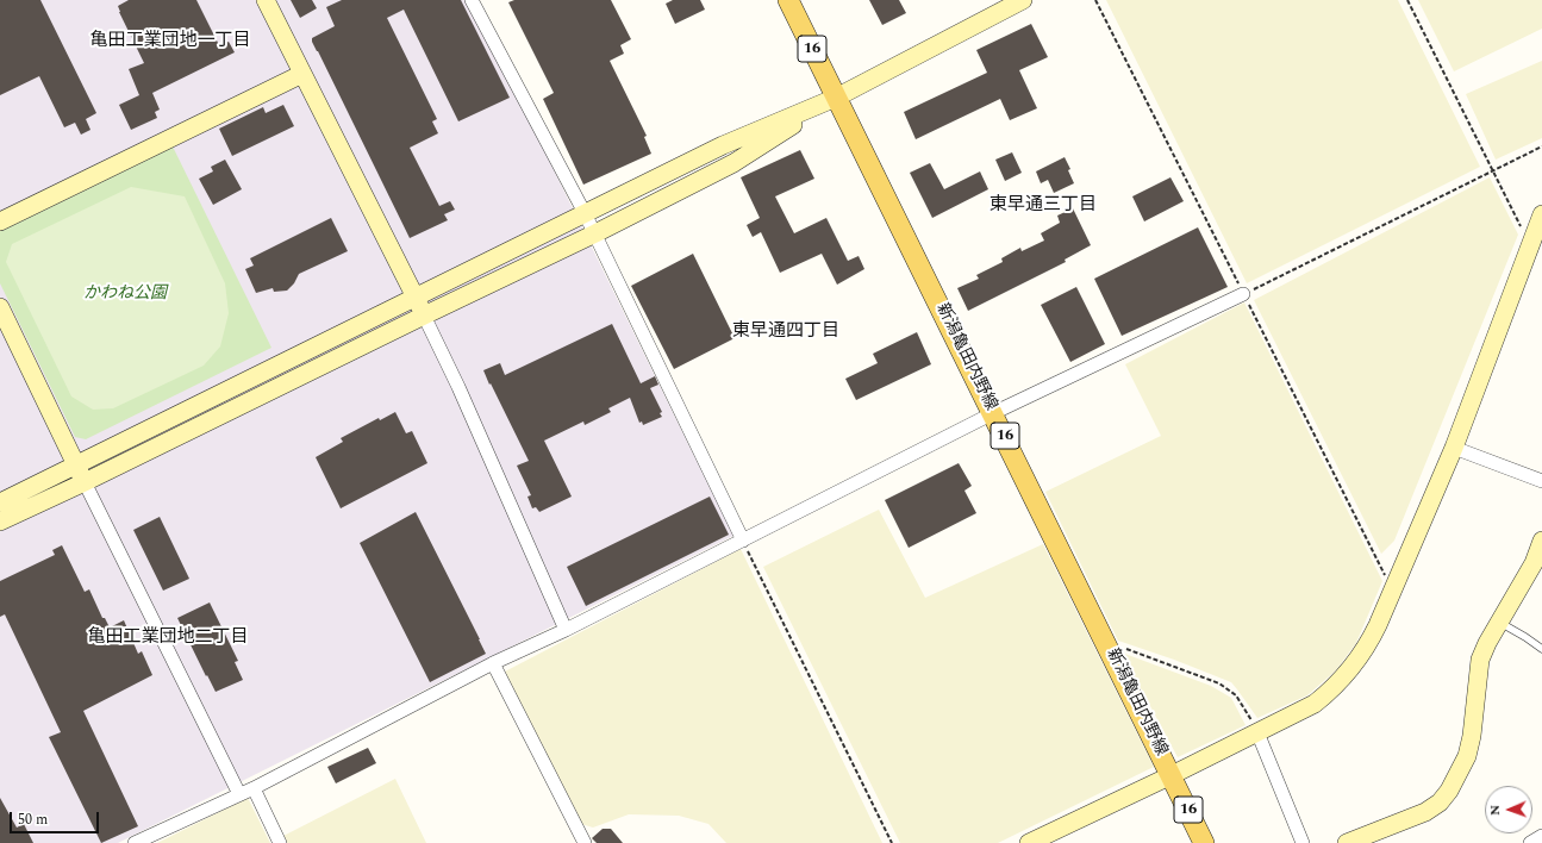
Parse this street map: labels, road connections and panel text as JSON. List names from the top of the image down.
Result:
{
  "streets": {
    "main road": ["16", "新潟亀田内野線"]
  },
  "districts": [
    "亀田工業団地一丁目",
    "東早通三丁目",
    "東早通四丁目",
    "亀田工業団地二丁目"
  ],
  "parks": ["かわね公園"],
  "scale_bar": "50 m",
  "north": "left"
}
